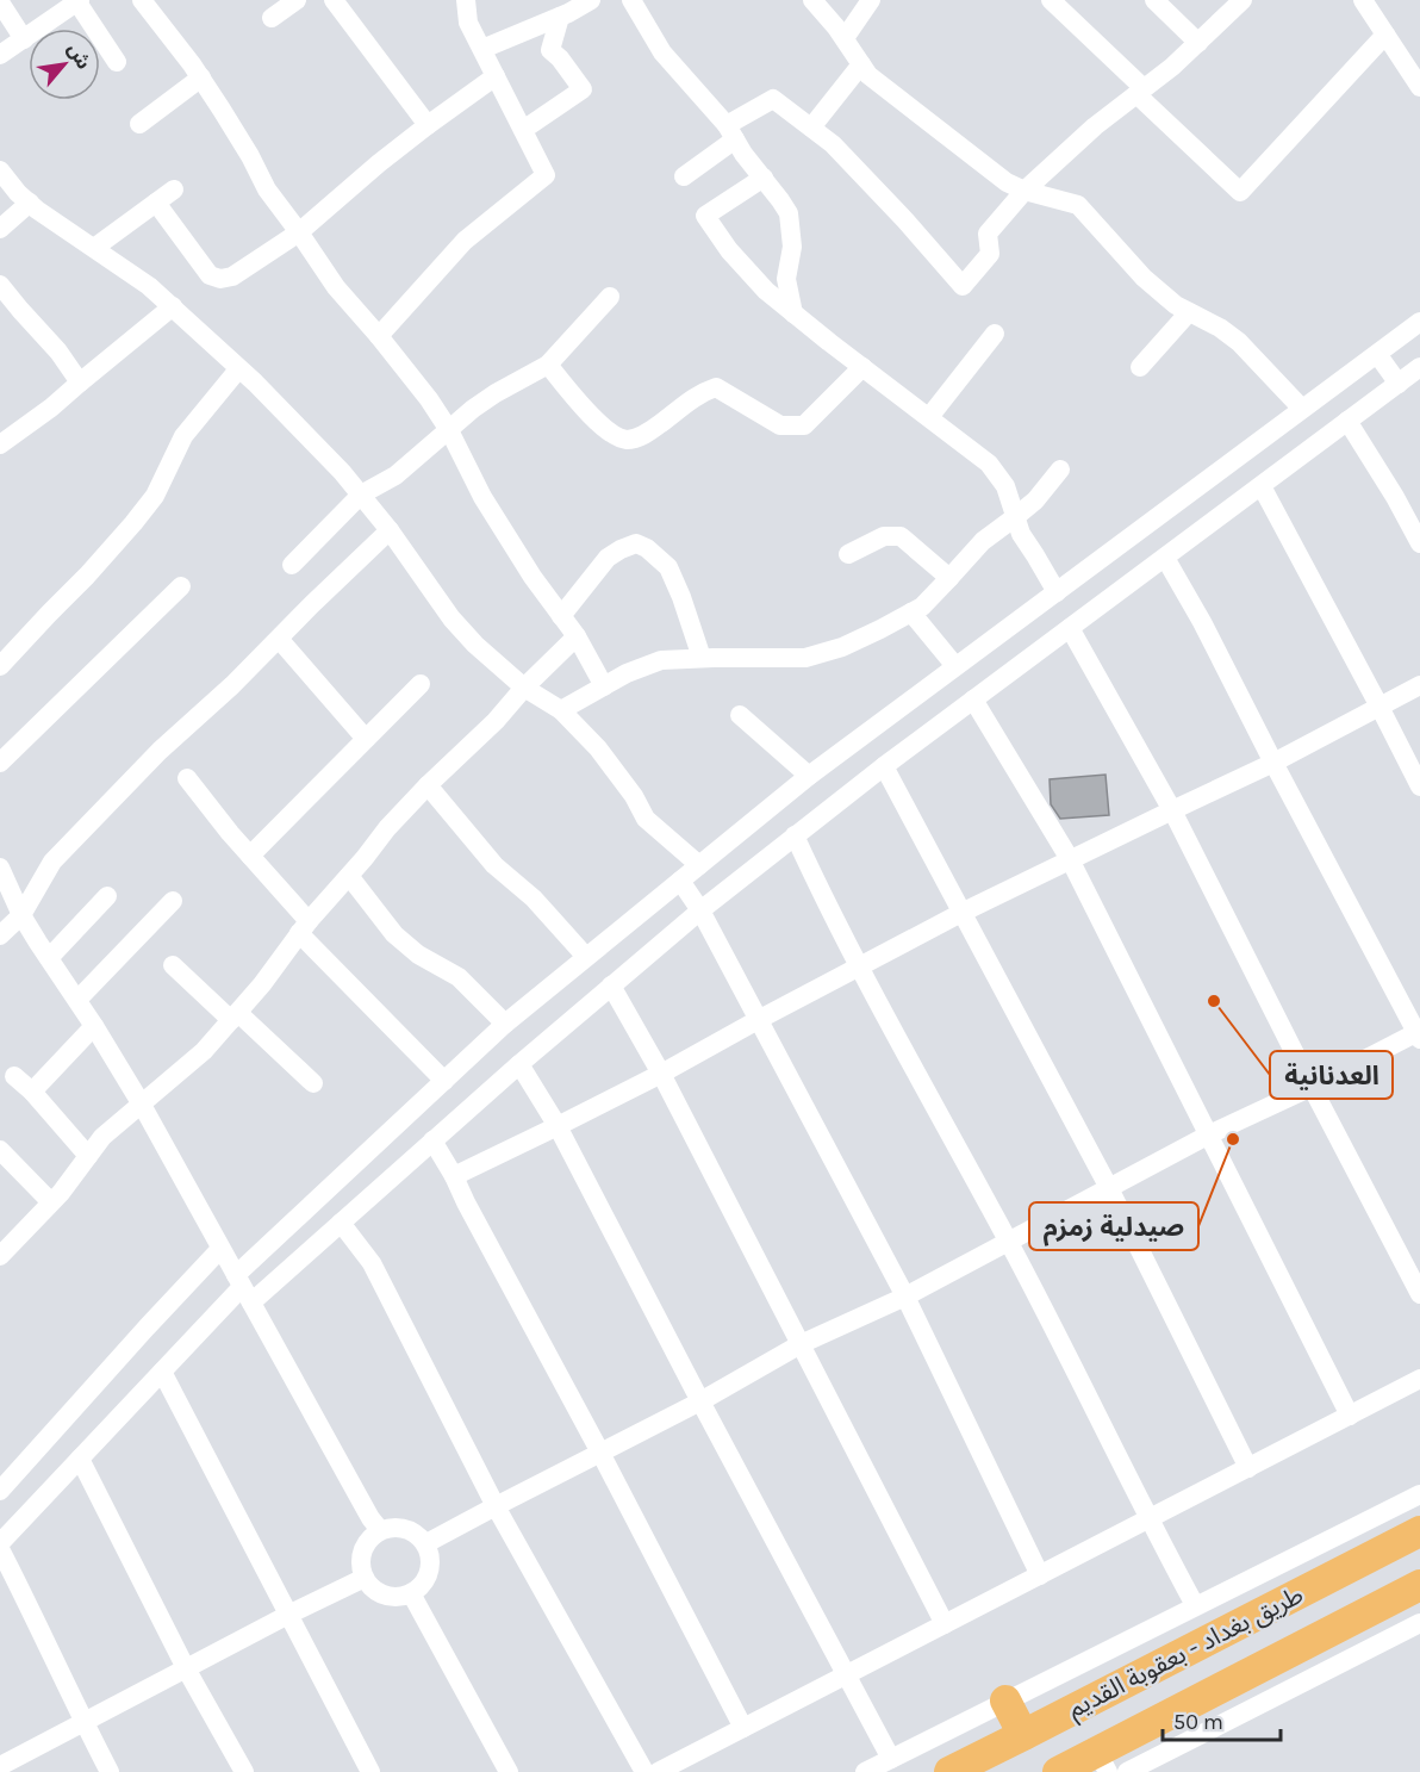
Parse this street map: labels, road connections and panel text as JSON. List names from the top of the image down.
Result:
{
  "streets": {
    "highway": ["طريق بغداد - بعقوبة القديم"]
  },
  "places": ["العدنانية", "صيدلية زمزم"],
  "scale_bar": "50 m",
  "north": "top right"
}
